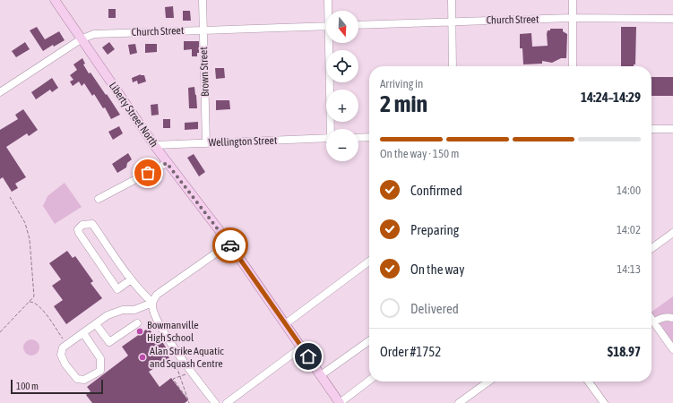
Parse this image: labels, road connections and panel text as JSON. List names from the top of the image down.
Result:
{
  "streets": {
    "main road": ["Liberty Street North"],
    "street": ["Church Street", "Brown Street", "Wellington Street"]
  },
  "crossings": [
    ["Church Street", "Brown Street"],
    ["Church Street", "Liberty Street North"],
    ["Brown Street", "Wellington Street"],
    ["Liberty Street North", "Wellington Street"]
  ],
  "places": ["Bowmanville High School", "Alan Strike Aquatic and Squash Centre"],
  "scale_bar": "100 m",
  "north": "bottom",
  "page": {
    "map_buttons": ["+", "−"],
    "heading": ["2 min", "Arriving in", "14:24–14:29"],
    "panel": ["Order #1752", "$18.97"],
    "bar": "On the way · 150 m",
    "list": [
      ["Confirmed", "14:00"],
      ["Preparing", "14:02"],
      ["On the way", "14:13"],
      "Delivered"
    ],
    "scale": "100 m"
  }
}
